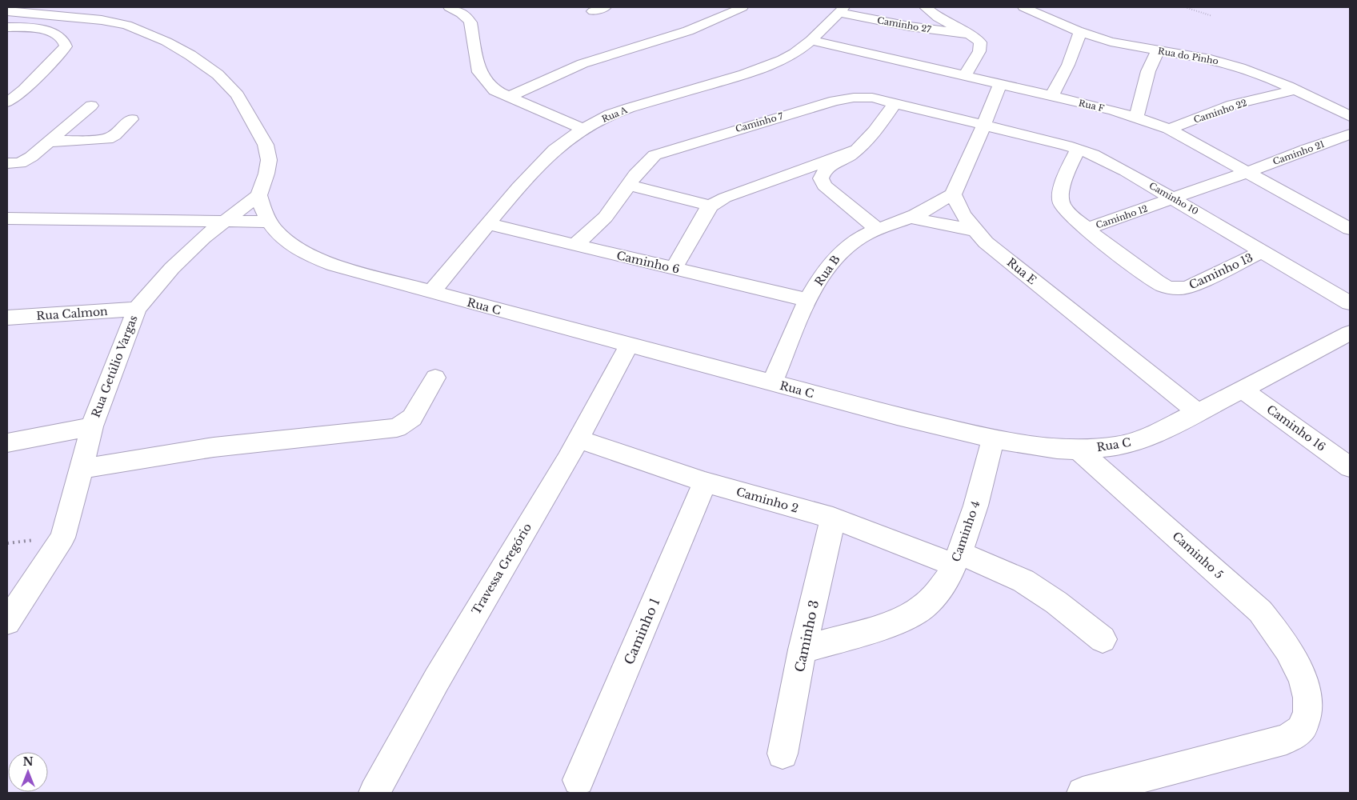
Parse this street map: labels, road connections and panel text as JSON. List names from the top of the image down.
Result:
{
  "streets": {
    "street": [
      "Caminho 27",
      "Rua do Pinho",
      "Rua F",
      "Caminho 22",
      "Rua A",
      "Caminho 7",
      "Caminho 21",
      "Caminho 10",
      "Caminho 12",
      "Caminho 6",
      "Rua B",
      "Rua E",
      "Caminho 13",
      "Rua C",
      "Rua Calmon",
      "Rua Getúlio Vargas",
      "Caminho 16",
      "Caminho 2",
      "Caminho 4",
      "Caminho 5",
      "Travessa Gregório",
      "Caminho 1",
      "Caminho 3"
    ]
  },
  "crossings": [
    ["Caminho 27", "Rua A"],
    ["Rua do Pinho", "Caminho 22"],
    ["Rua F", "Caminho 22"],
    ["Rua F", "Rua A"],
    ["Rua F", "Caminho 21"],
    ["Rua F", "Caminho 12"],
    ["Rua A", "Caminho 6"],
    ["Rua A", "Rua C"],
    ["Caminho 7", "Caminho 10"],
    ["Caminho 7", "Caminho 6"],
    ["Caminho 21", "Caminho 12"],
    ["Caminho 10", "Caminho 12"],
    ["Caminho 10", "Caminho 13"],
    ["Caminho 12", "Caminho 13"],
    ["Caminho 6", "Rua B"],
    ["Rua B", "Rua E"],
    ["Rua B", "Rua C"],
    ["Rua E", "Rua C"],
    ["Rua C", "Rua Getúlio Vargas"],
    ["Rua C", "Caminho 16"],
    ["Rua C", "Caminho 4"],
    ["Rua C", "Caminho 5"],
    ["Rua C", "Travessa Gregório"],
    ["Rua Calmon", "Rua Getúlio Vargas"],
    ["Caminho 2", "Caminho 4"],
    ["Caminho 2", "Travessa Gregório"],
    ["Caminho 2", "Caminho 1"],
    ["Caminho 2", "Caminho 3"],
    ["Caminho 4", "Caminho 3"]
  ],
  "north": "top"
}
